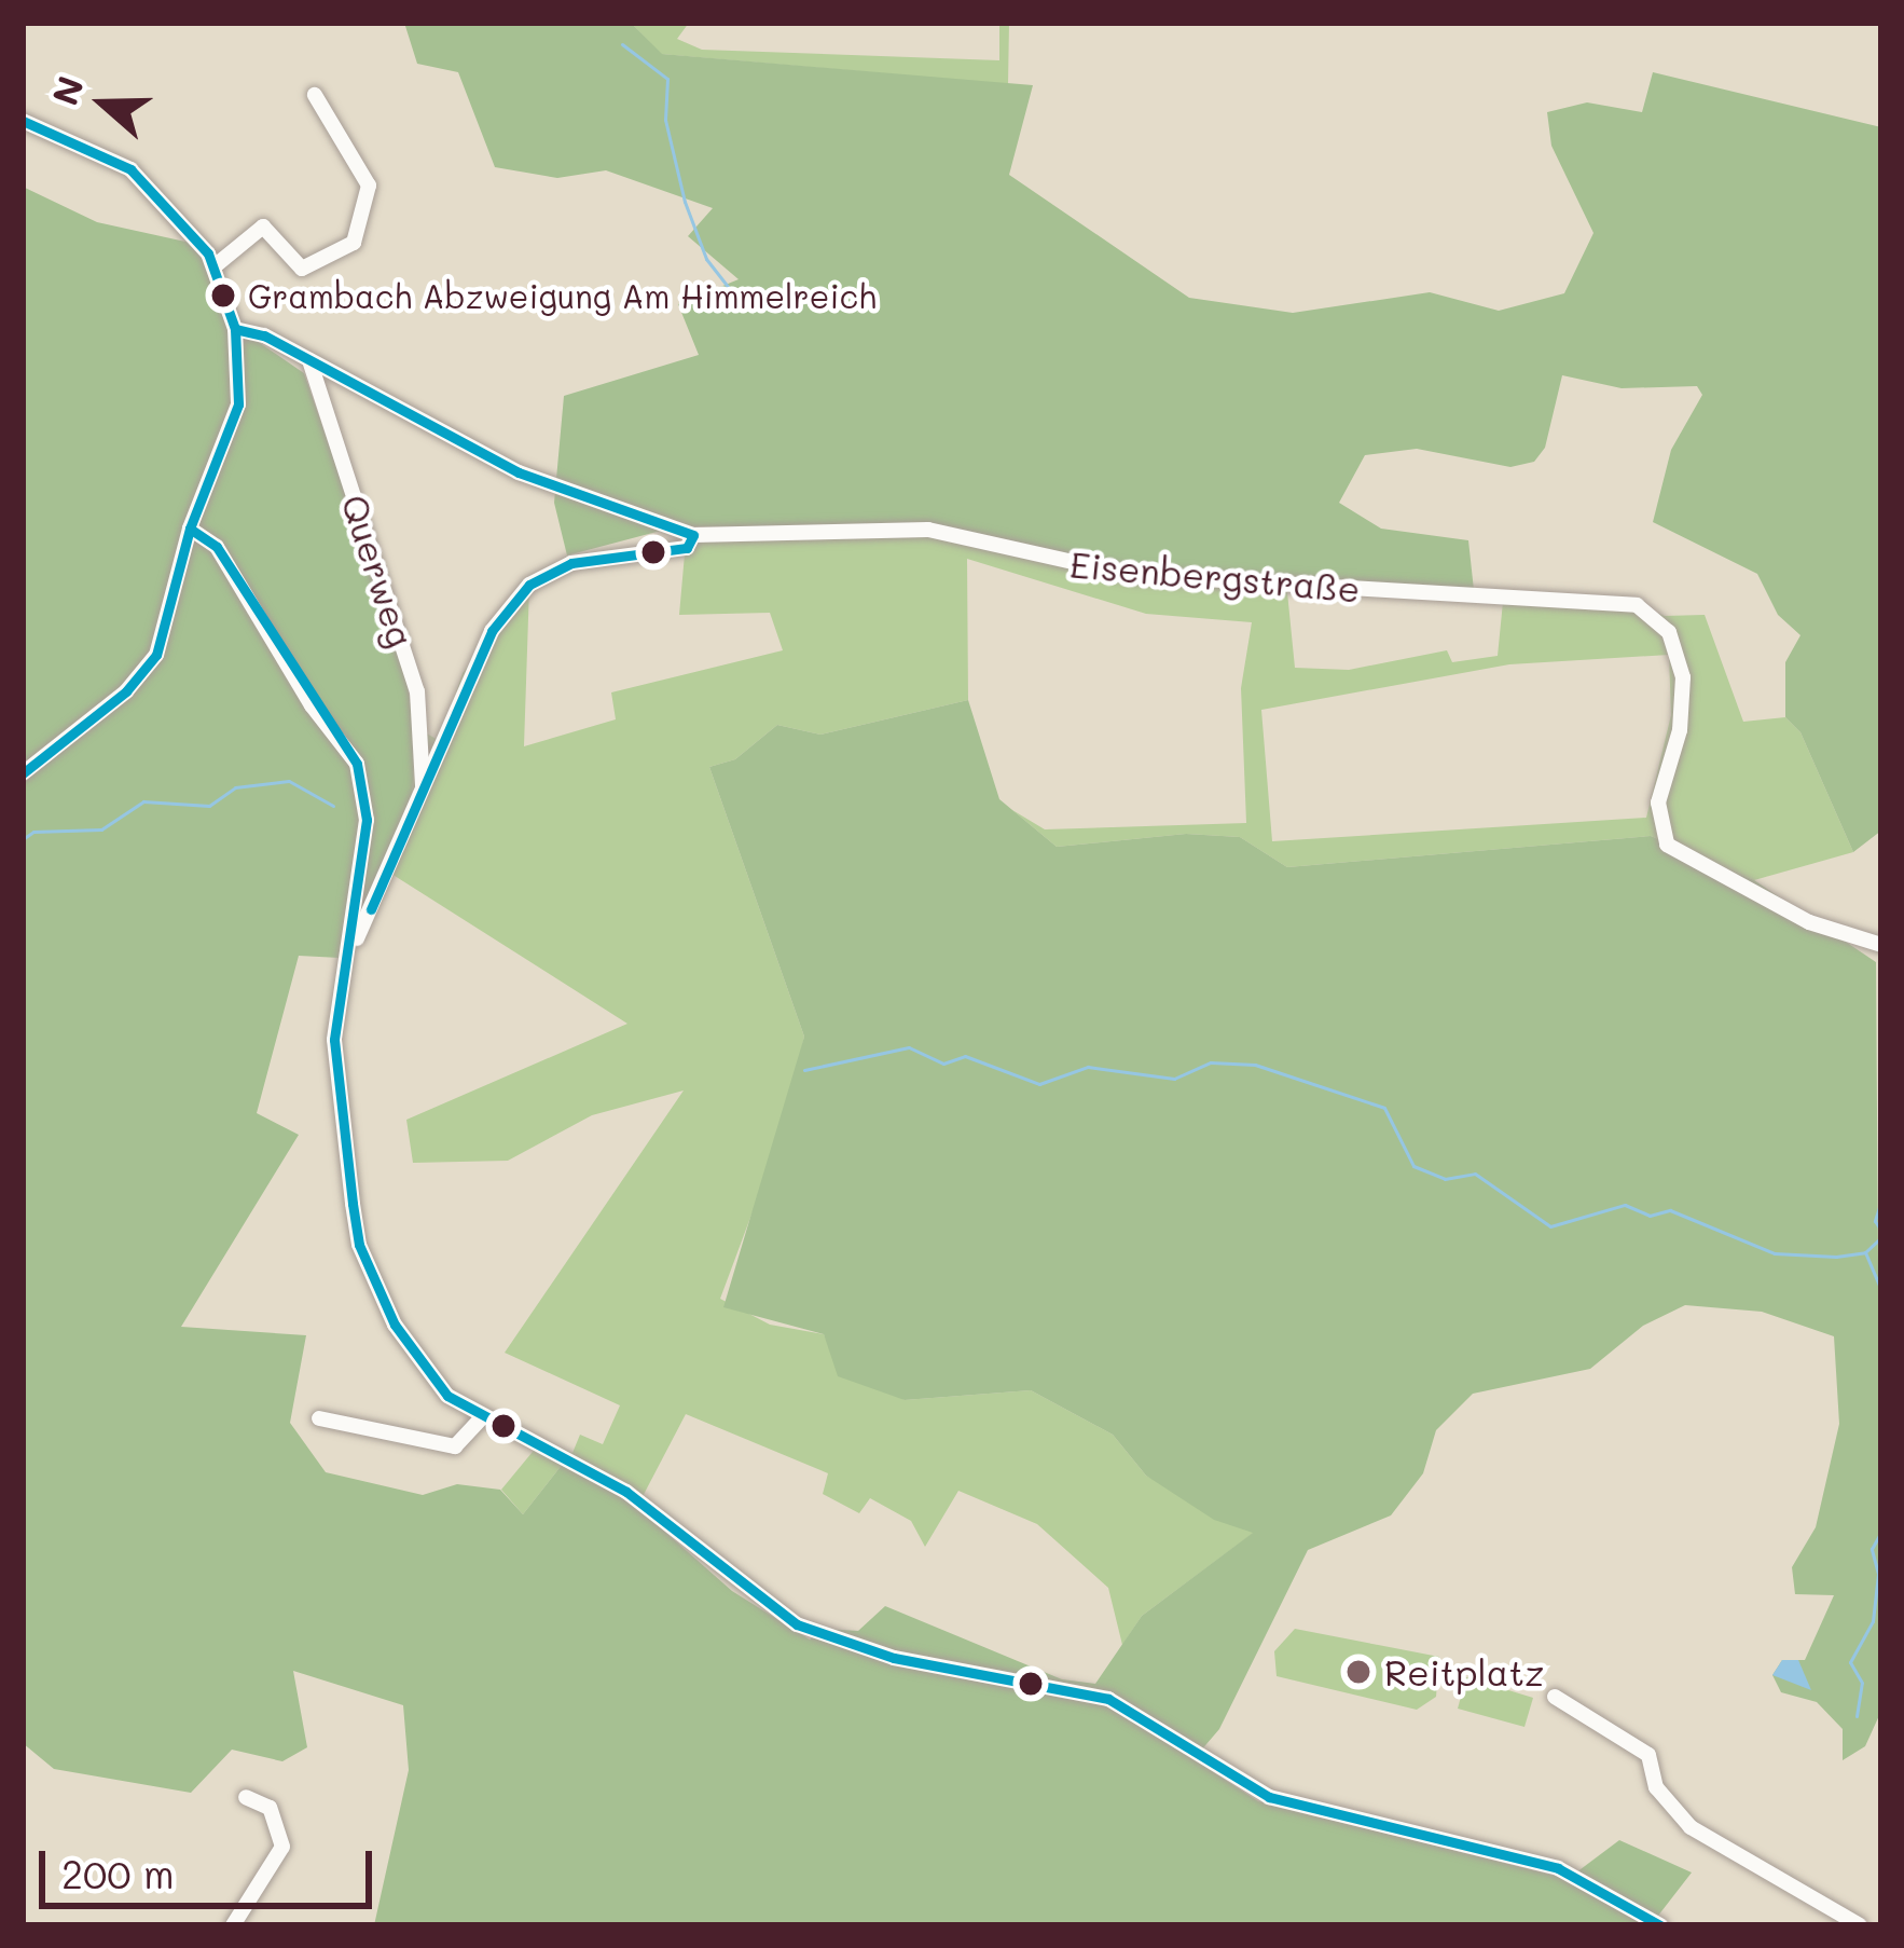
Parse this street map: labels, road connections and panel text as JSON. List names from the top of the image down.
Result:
{
  "streets": {
    "street": ["Querweg", "Eisenbergstraße"]
  },
  "crossings": [
    ["Querweg", "Eisenbergstraße"]
  ],
  "places": ["Grambach Abzweigung Am Himmelreich", "Reitplatz"],
  "scale_bar": "200 m",
  "north": "left"
}
